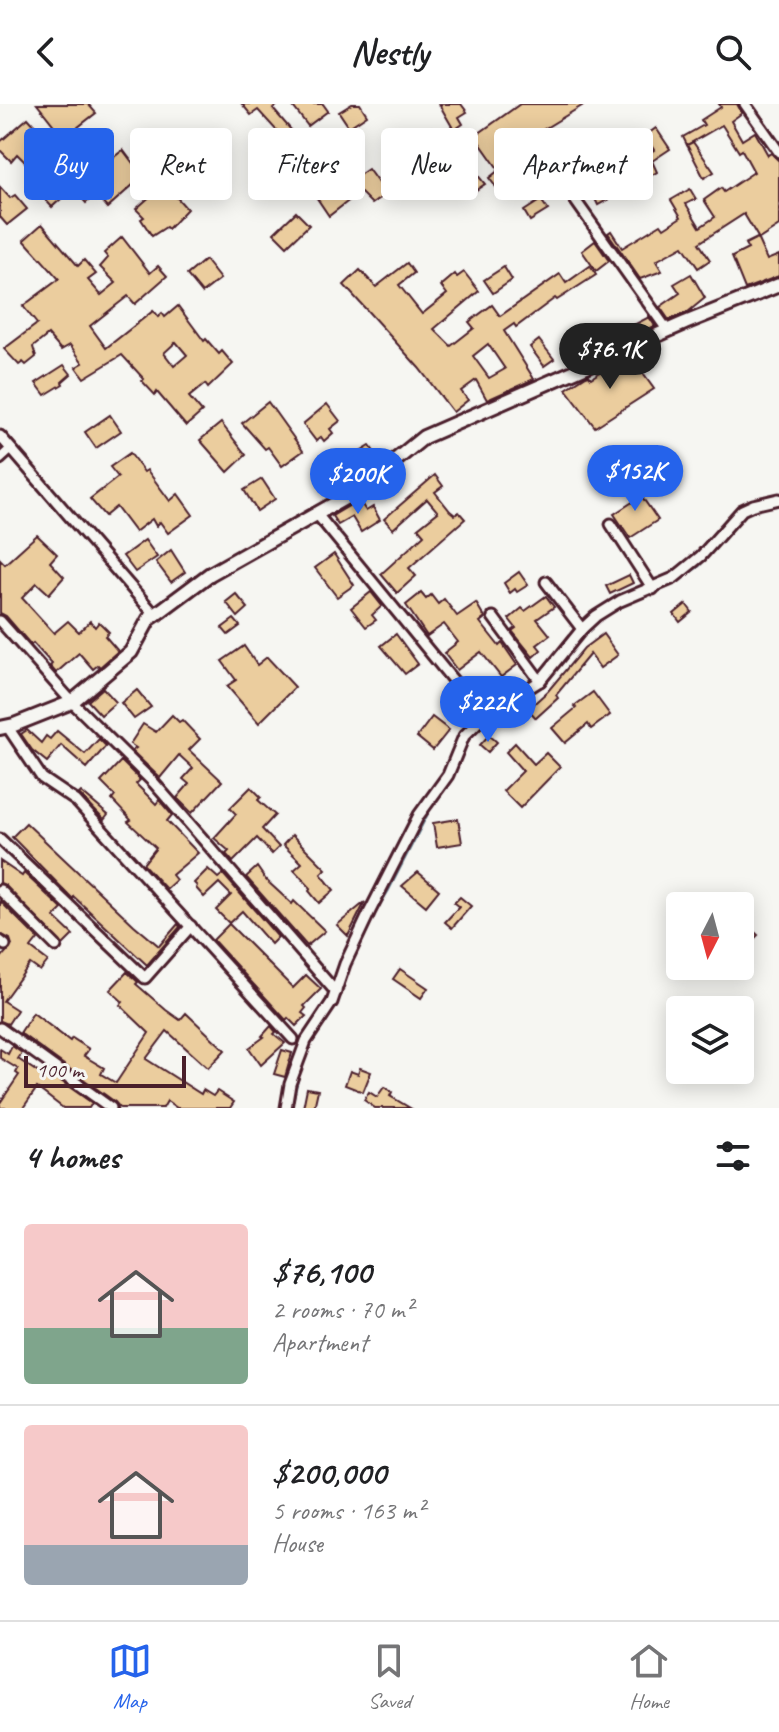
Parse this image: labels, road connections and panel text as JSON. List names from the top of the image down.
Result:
{
  "scale_bar": "100 m",
  "north": "bottom",
  "page": {
    "header": "Nestly",
    "chip": [
      "Buy",
      "Rent",
      "Filters",
      "New",
      "Apartment"
    ],
    "price": [
      "$76.1K",
      "$152K",
      "$200K",
      "$222K"
    ],
    "scale": "100 m",
    "heading": "4 homes",
    "list": [
      {
        "name": "$76,100",
        "note": "2 rooms · 70 m² · Apartment"
      },
      {
        "name": "$200,000",
        "note": "5 rooms · 163 m² · House"
      }
    ],
    "tabs": ["Map", "Saved", "Home"]
  }
}
